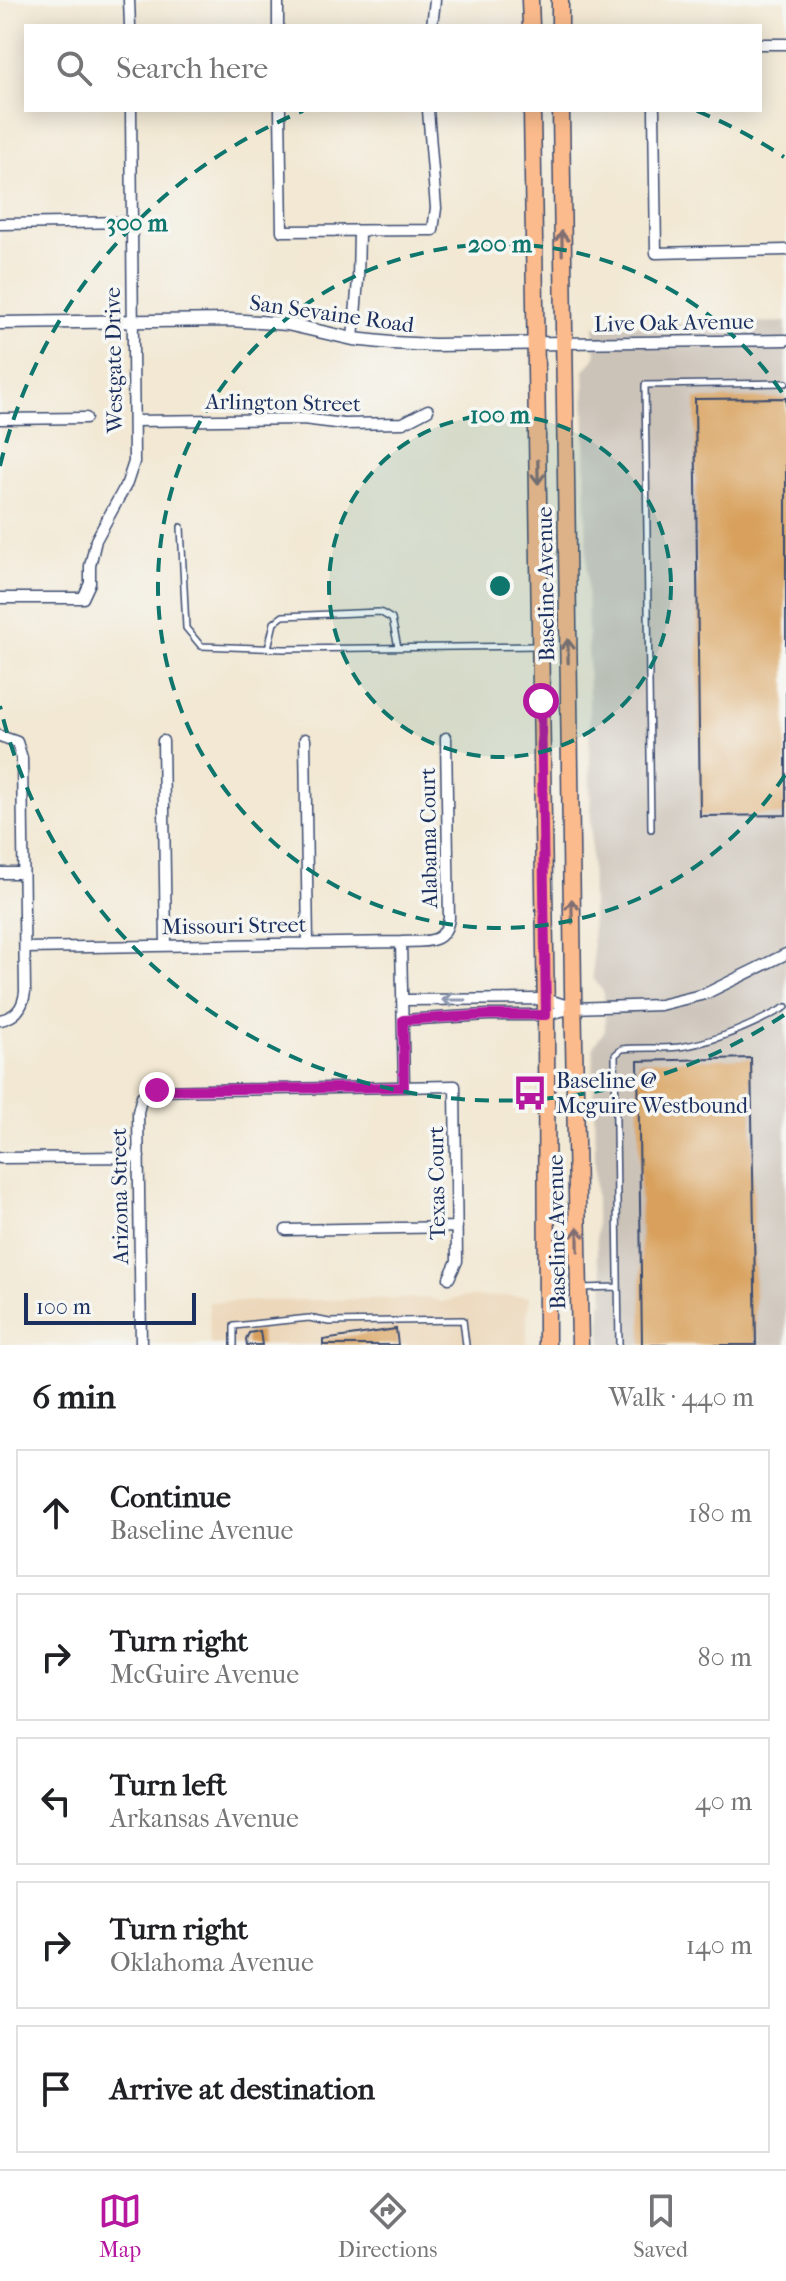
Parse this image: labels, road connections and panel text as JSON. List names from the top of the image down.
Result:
{
  "streets": {
    "main road": ["Baseline Avenue"],
    "street": [
      "San Sevaine Road",
      "Live Oak Avenue",
      "Westgate Drive",
      "Arlington Street",
      "Alabama Court",
      "Missouri Street",
      "Texas Court",
      "Arizona Street"
    ]
  },
  "crossings": [
    ["San Sevaine Road", "Live Oak Avenue"],
    ["San Sevaine Road", "Westgate Drive"],
    ["San Sevaine Road", "Baseline Avenue"],
    ["Live Oak Avenue", "Baseline Avenue"],
    ["Westgate Drive", "Arlington Street"],
    ["Alabama Court", "Missouri Street"],
    ["Texas Court", "Arizona Street"]
  ],
  "places": {
    "bus stop": ["Baseline @ Mcguire Westbound"]
  },
  "scale_bar": "100 m",
  "page": {
    "search": "Search here",
    "scale": "100 m",
    "heading": ["6 min", "Walk · 440 m"],
    "list": [
      ["Continue", "Baseline Avenue", "180 m"],
      ["Turn right", "McGuire Avenue", "80 m"],
      ["Turn left", "Arkansas Avenue", "40 m"],
      ["Turn right", "Oklahoma Avenue", "140 m"],
      "Arrive at destination"
    ],
    "nav": ["Map", "Directions", "Saved"]
  },
  "rings": ["300 m", "200 m", "100 m"]
}
